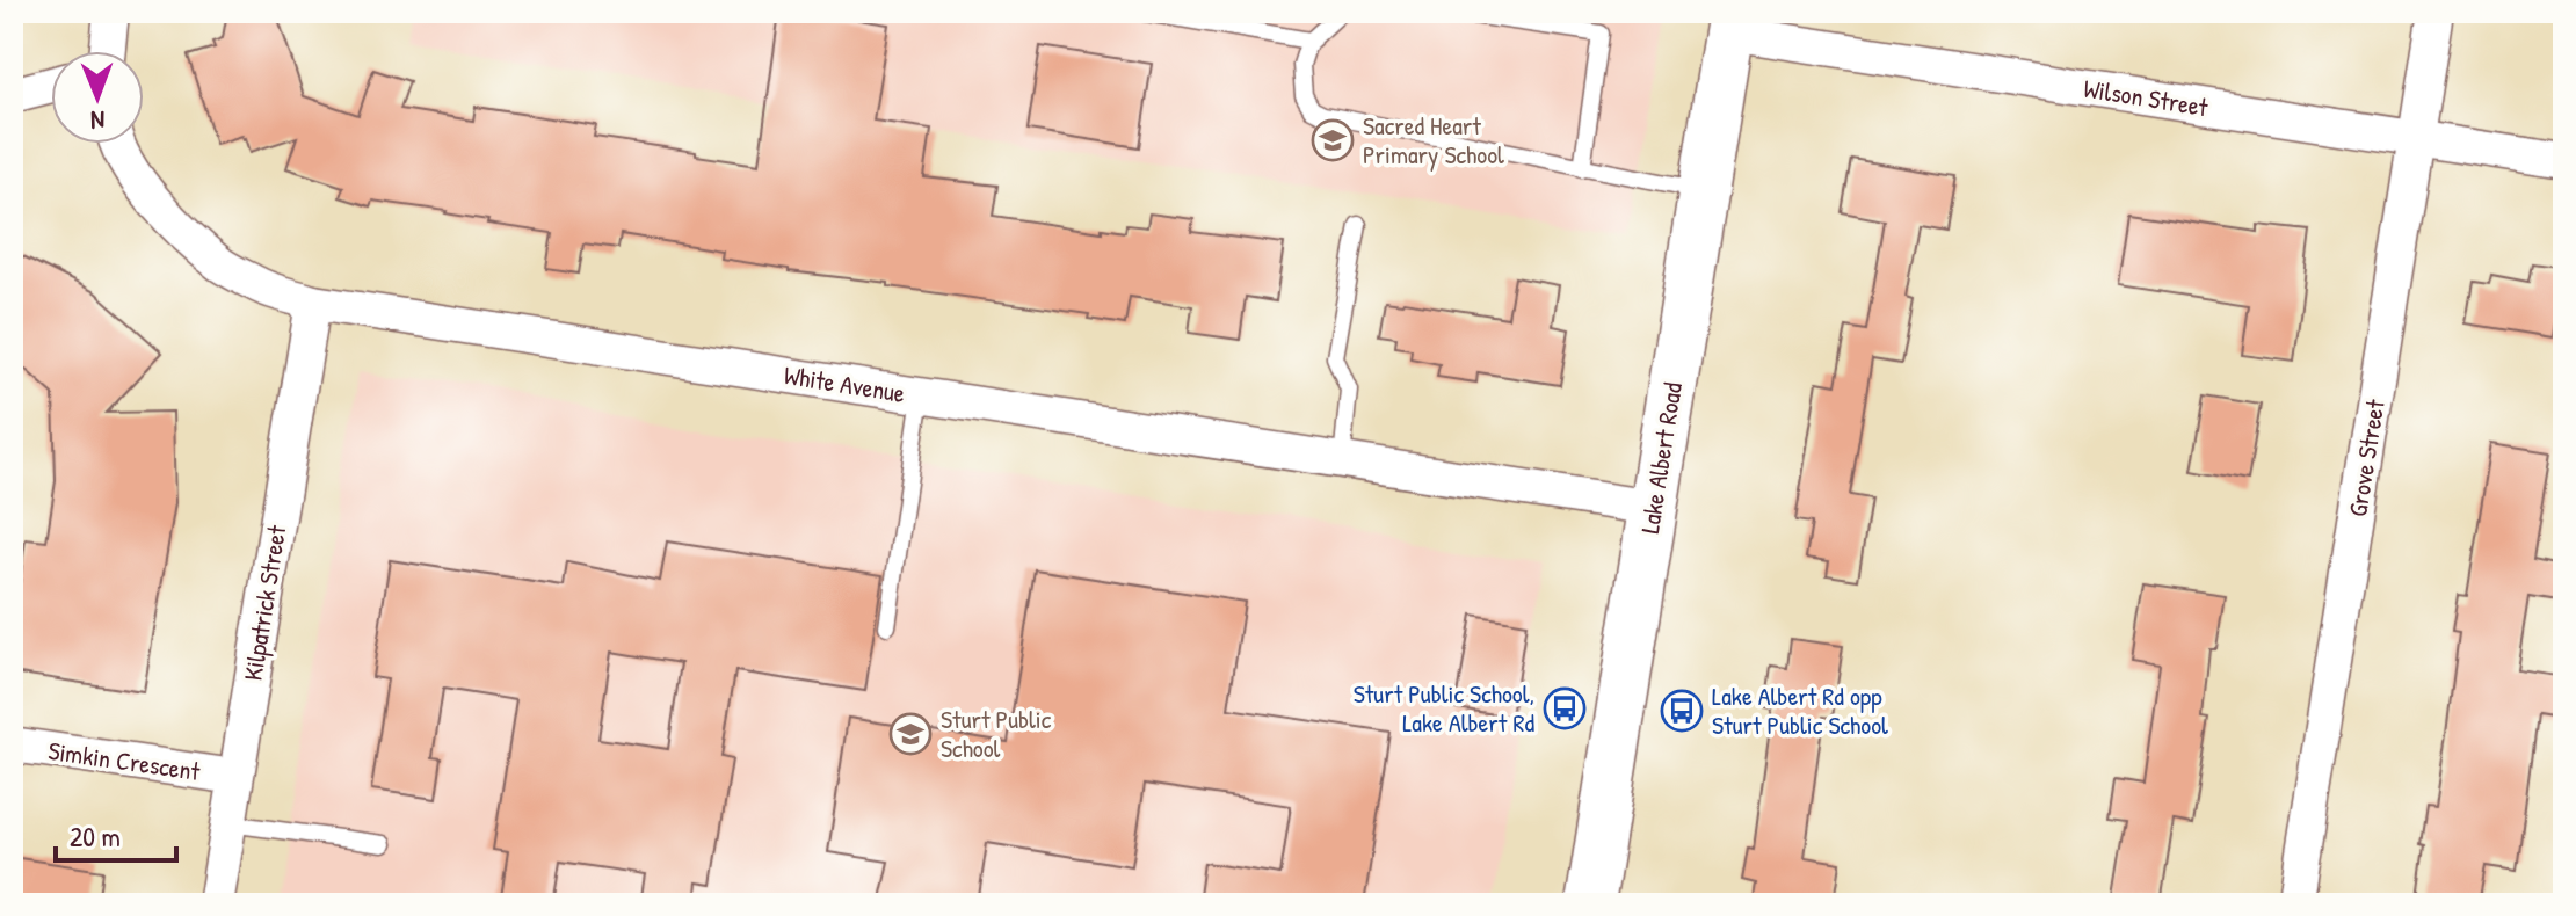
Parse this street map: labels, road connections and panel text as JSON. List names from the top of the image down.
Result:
{
  "streets": {
    "main road": ["Lake Albert Road"],
    "street": [
      "Wilson Street",
      "White Avenue",
      "Grove Street",
      "Kilpatrick Street",
      "Simkin Crescent"
    ]
  },
  "crossings": [
    ["Wilson Street", "Lake Albert Road"],
    ["Wilson Street", "Grove Street"],
    ["White Avenue", "Lake Albert Road"],
    ["White Avenue", "Kilpatrick Street"],
    ["Kilpatrick Street", "Simkin Crescent"]
  ],
  "places": {
    "school or university": ["Sacred Heart Primary School", "Sturt Public School"],
    "bus stop": ["Sturt Public School, Lake Albert Rd", "Lake Albert Rd opp Sturt Public School"]
  },
  "scale_bar": "20 m",
  "north": "bottom"
}
